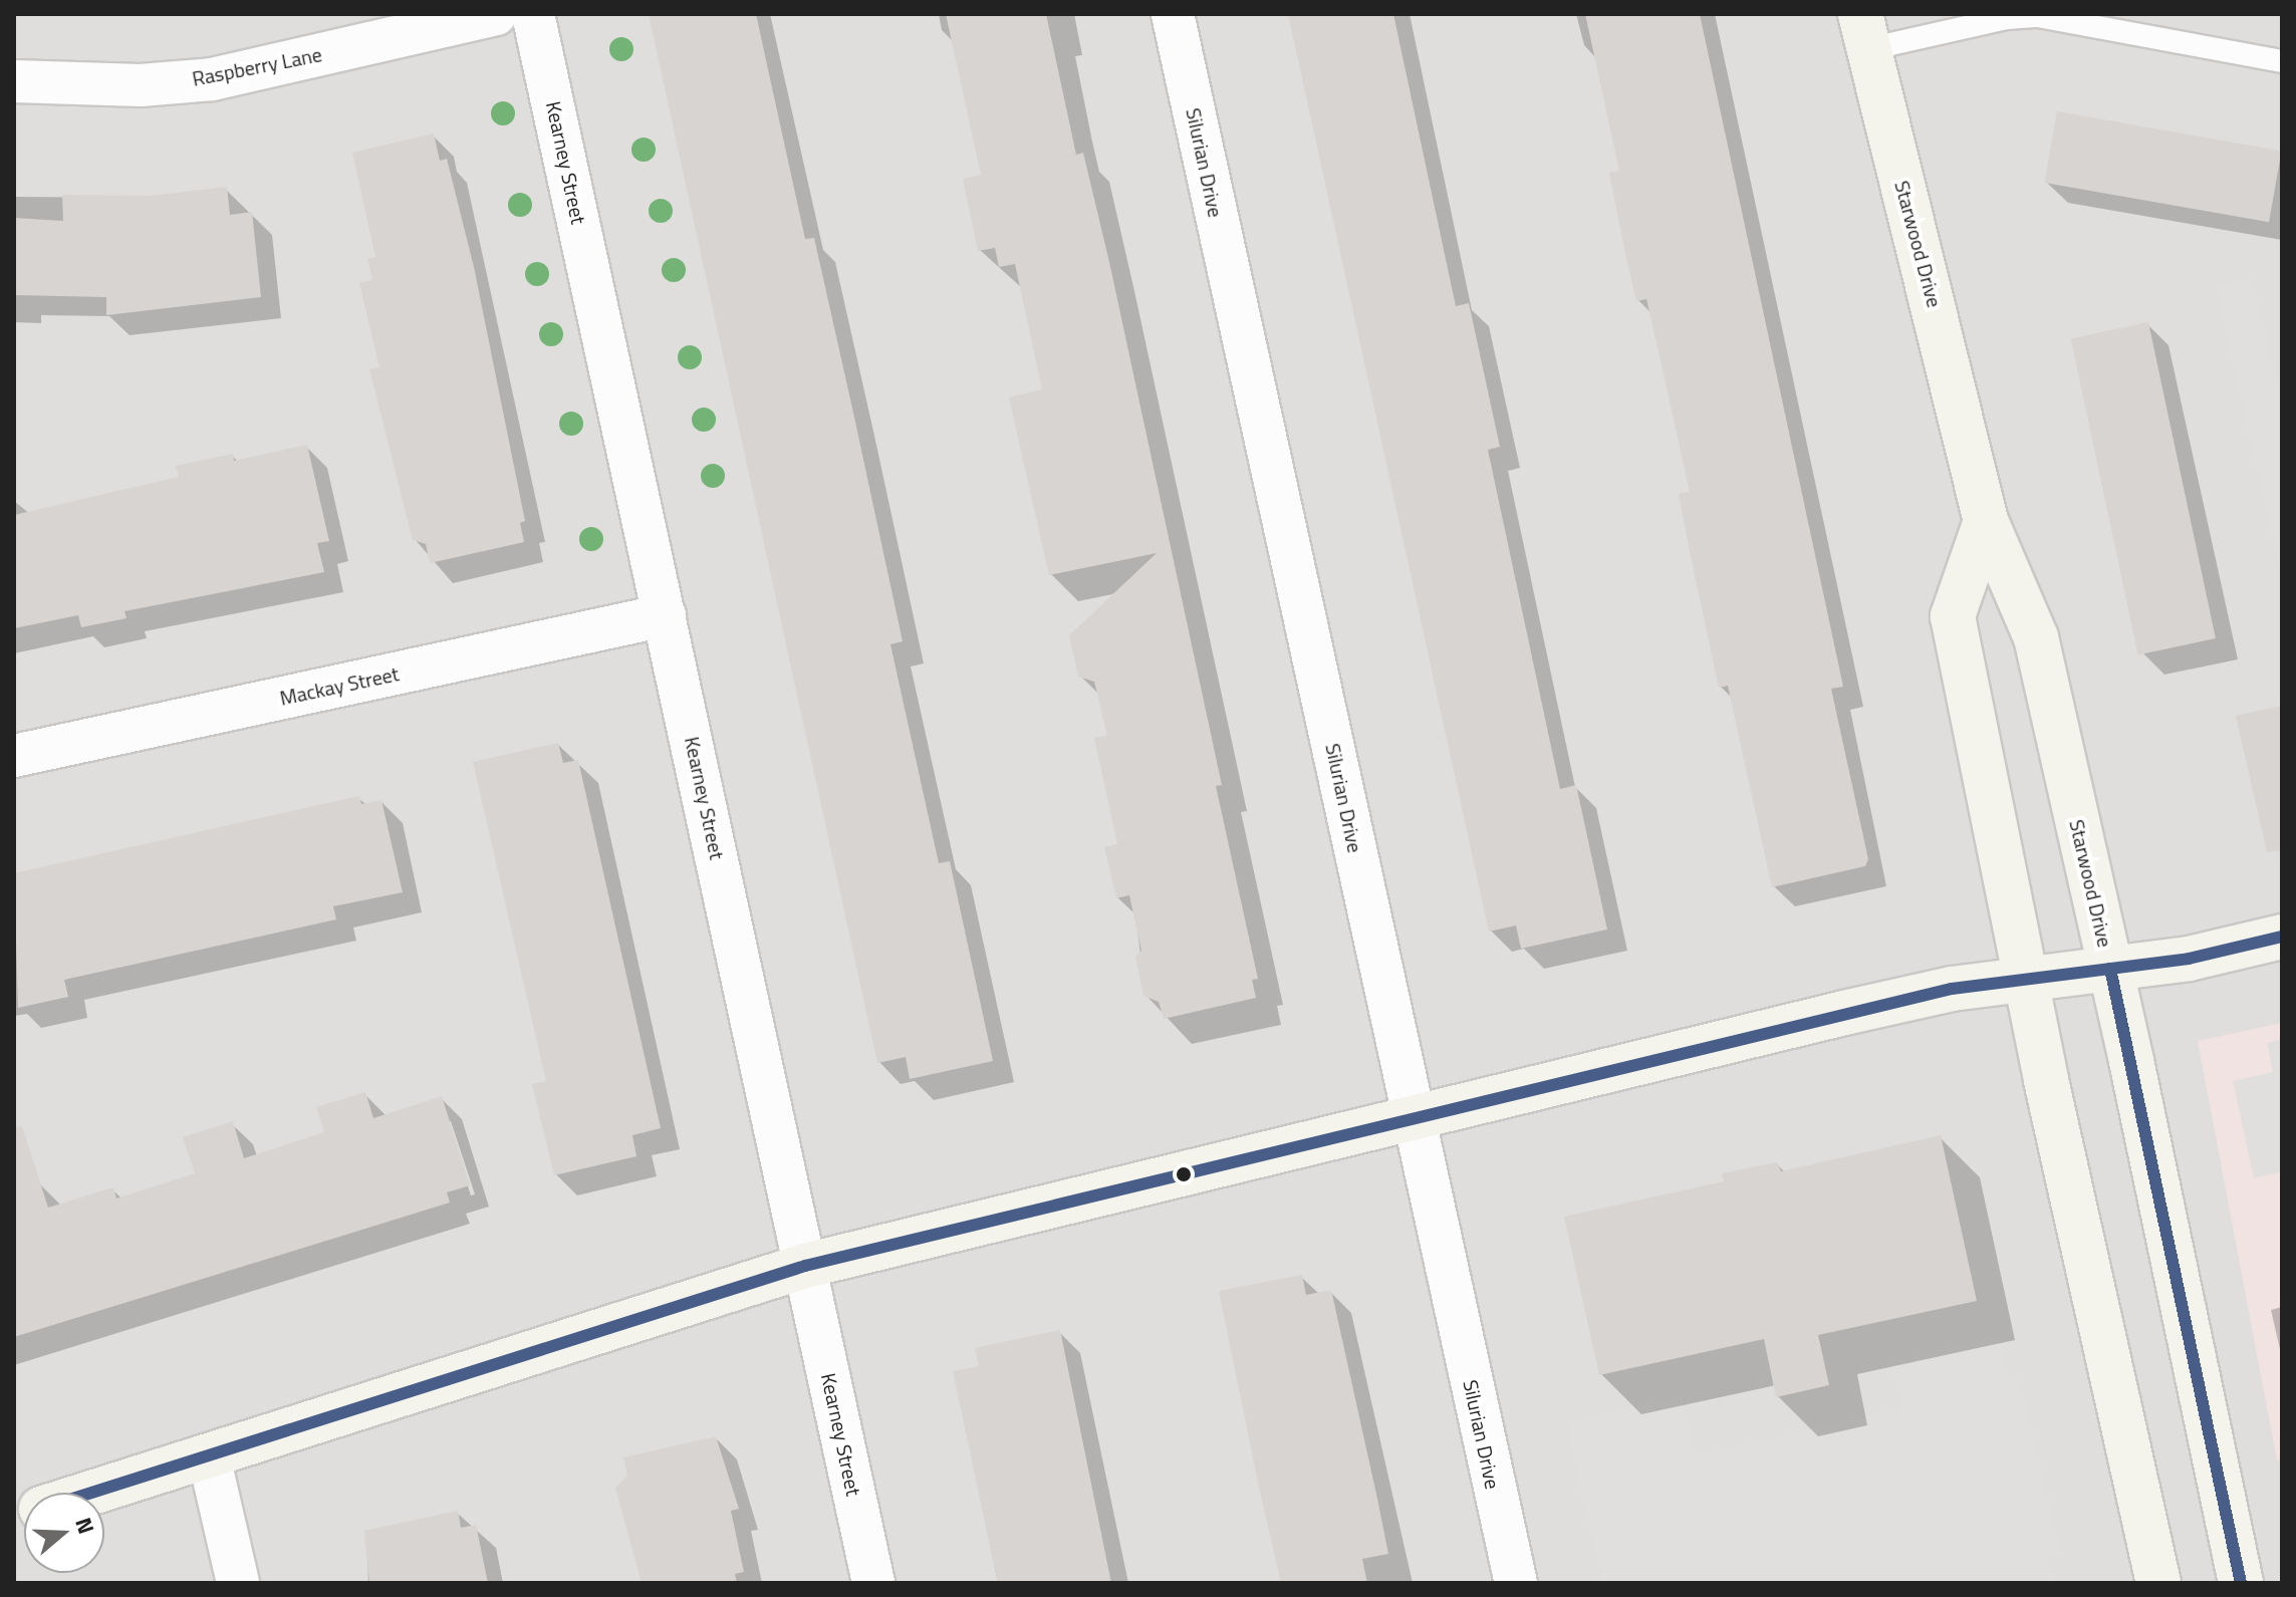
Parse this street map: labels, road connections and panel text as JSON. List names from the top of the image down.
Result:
{
  "streets": {
    "street": [
      "Raspberry Lane",
      "Kearney Street",
      "Silurian Drive",
      "Starwood Drive",
      "Mackay Street"
    ]
  },
  "crossings": [
    ["Kearney Street", "Mackay Street"]
  ],
  "north": "right"
}
